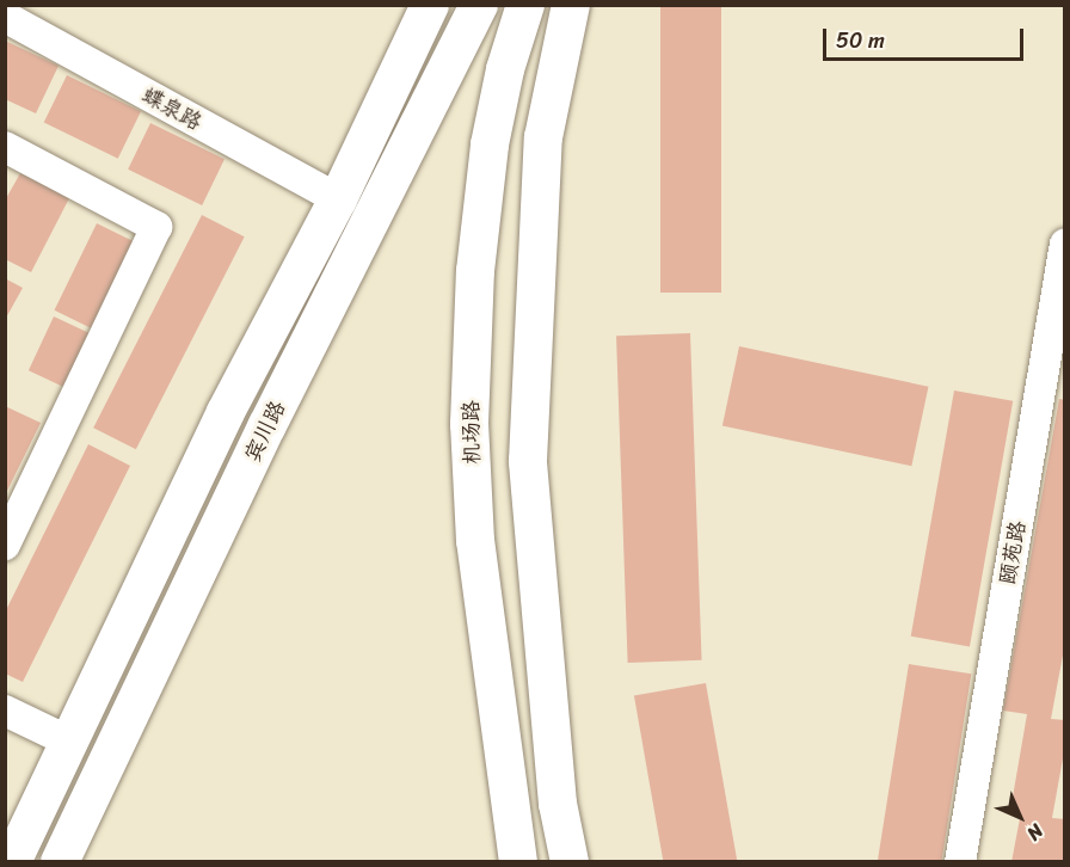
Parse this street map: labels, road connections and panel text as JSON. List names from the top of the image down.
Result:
{
  "streets": {
    "main road": ["宾川路", "机场路"],
    "street": ["蝶泉路", "颐苑路"]
  },
  "crossings": [
    ["蝶泉路", "宾川路"]
  ],
  "scale_bar": "50 m",
  "north": "bottom right"
}
